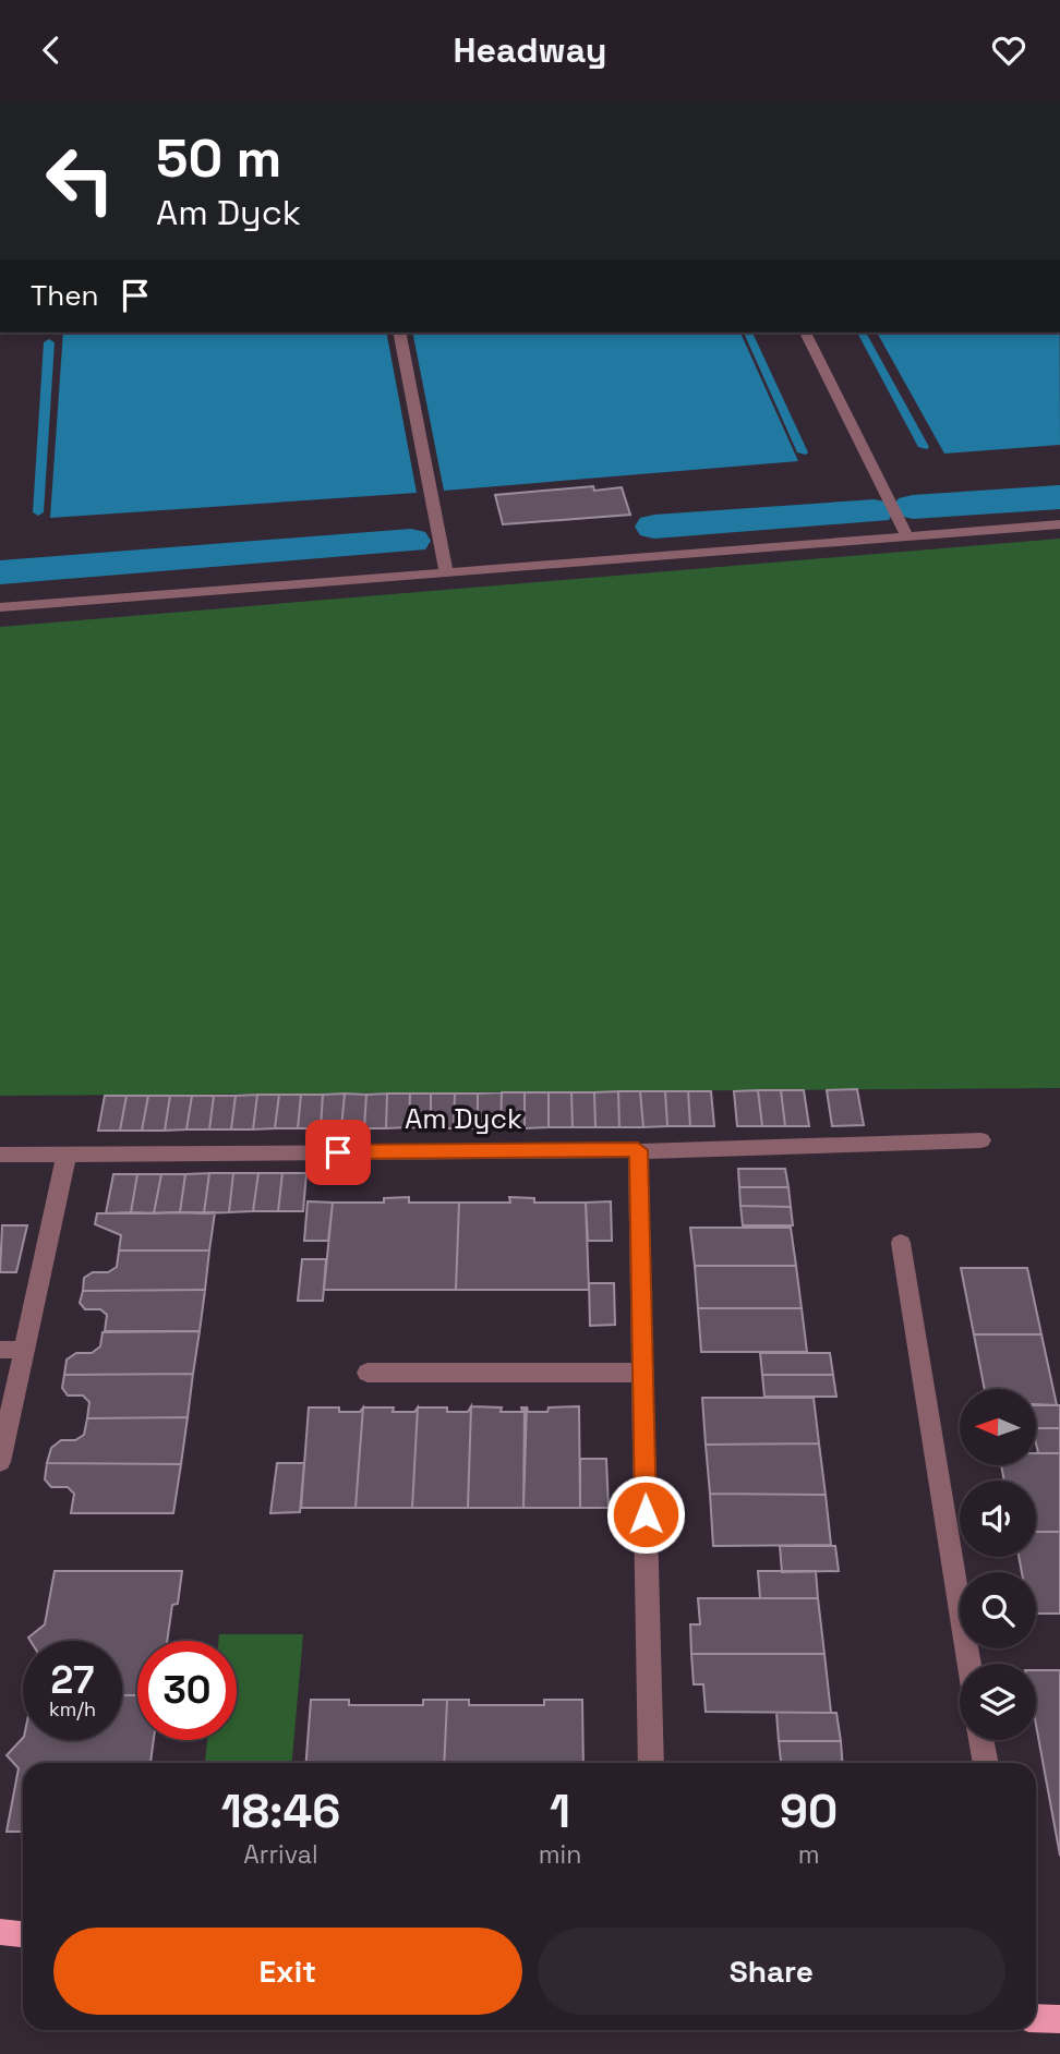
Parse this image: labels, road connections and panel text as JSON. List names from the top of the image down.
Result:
{
  "streets": {
    "street": ["Am Dyck"]
  },
  "north": "left",
  "page": {
    "header": "Headway",
    "turn": ["50 m", "Am Dyck"],
    "then": "Then",
    "speed": "27 km/h",
    "limit": "30",
    "eta": [
      "18:46",
      "Arrival",
      "1",
      "min",
      "90",
      "m"
    ],
    "buttons": ["Exit", "Share"]
  }
}
